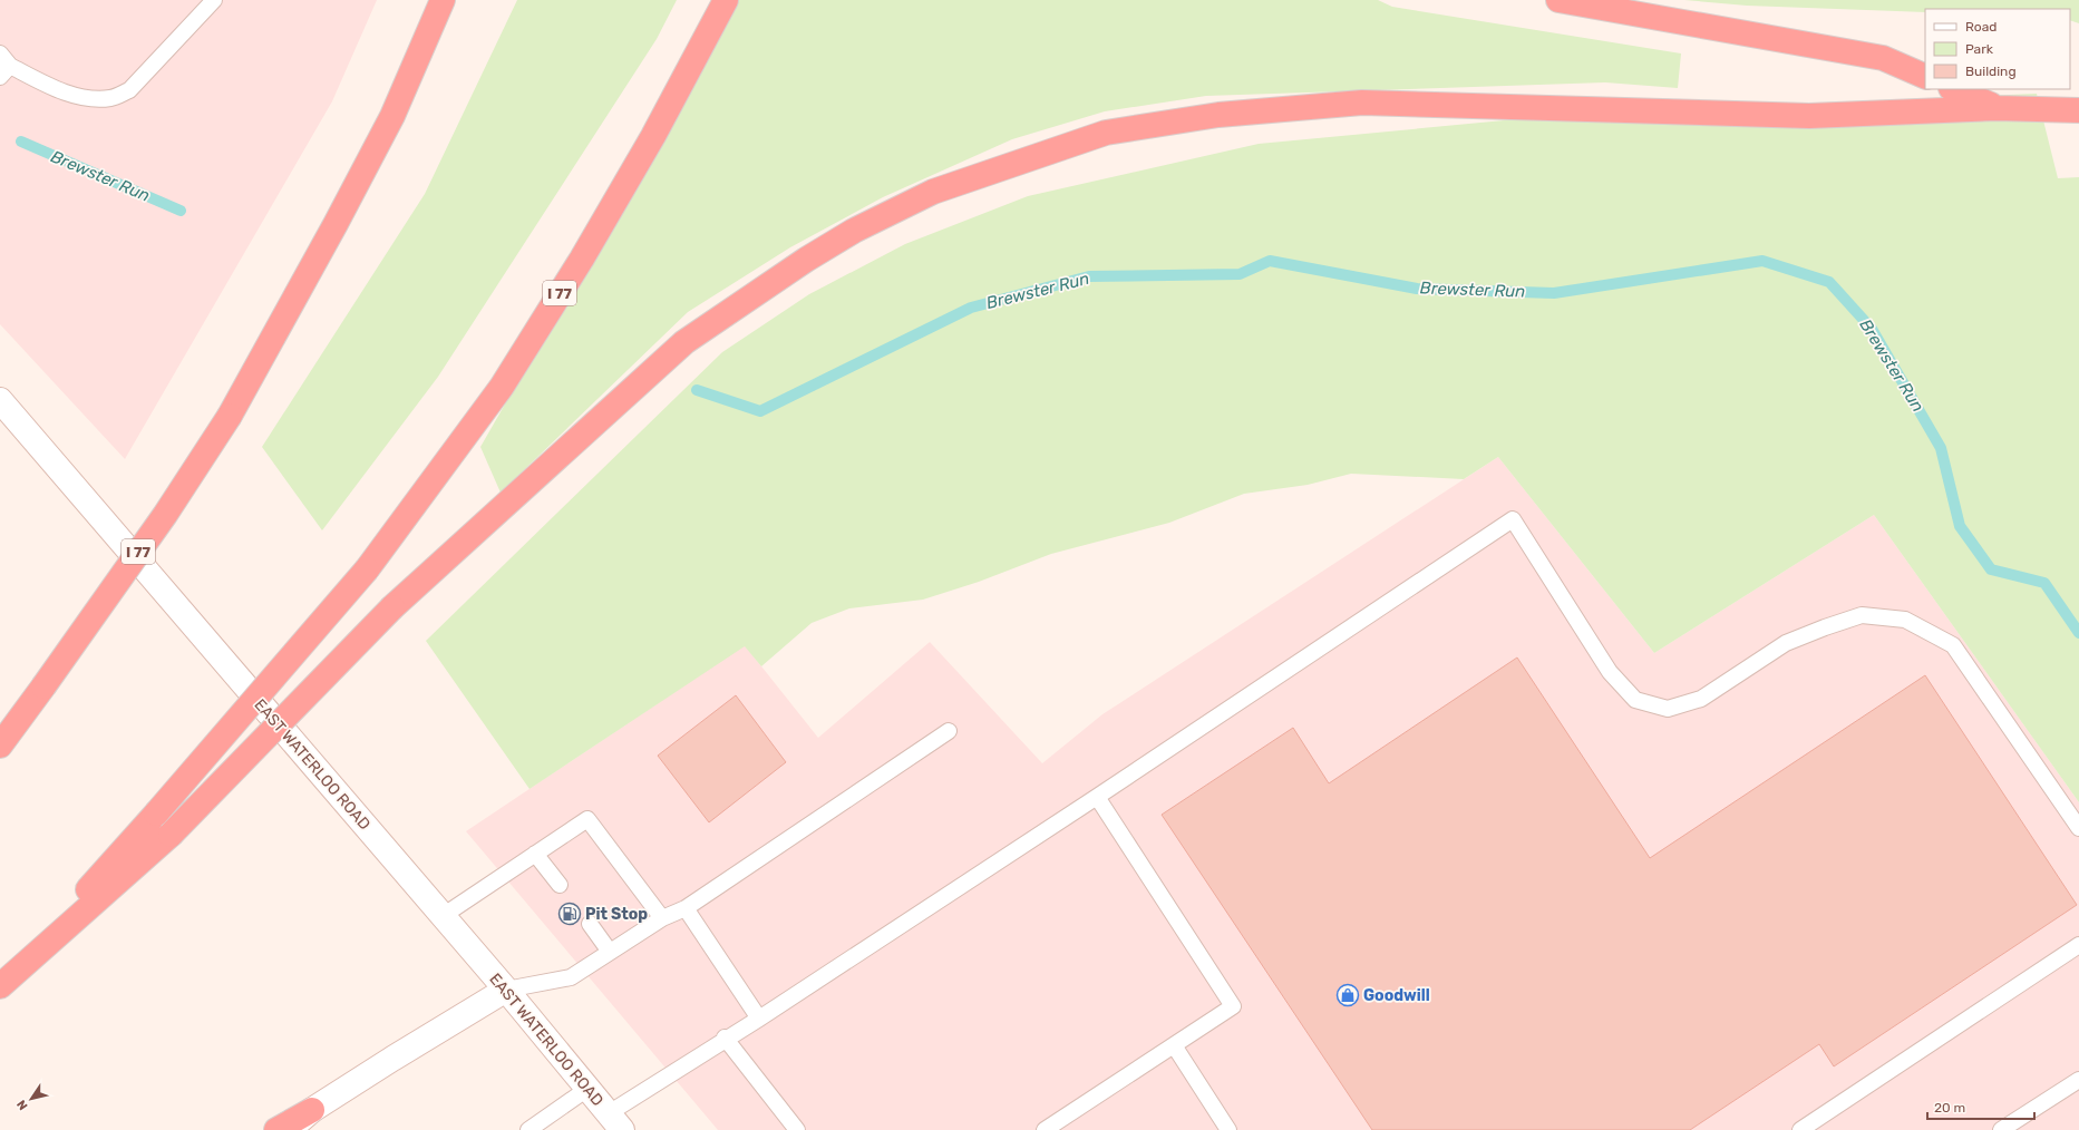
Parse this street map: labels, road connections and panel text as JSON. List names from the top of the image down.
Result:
{
  "streets": {
    "highway": ["I 77"],
    "main road": ["EAST WATERLOO ROAD"]
  },
  "water": ["Brewster Run"],
  "places": {
    "fuel station": ["Pit Stop"],
    "shop": ["Goodwill"]
  },
  "legend": ["Road", "Park", "Building"],
  "scale_bar": "20 m",
  "north": "bottom left"
}
